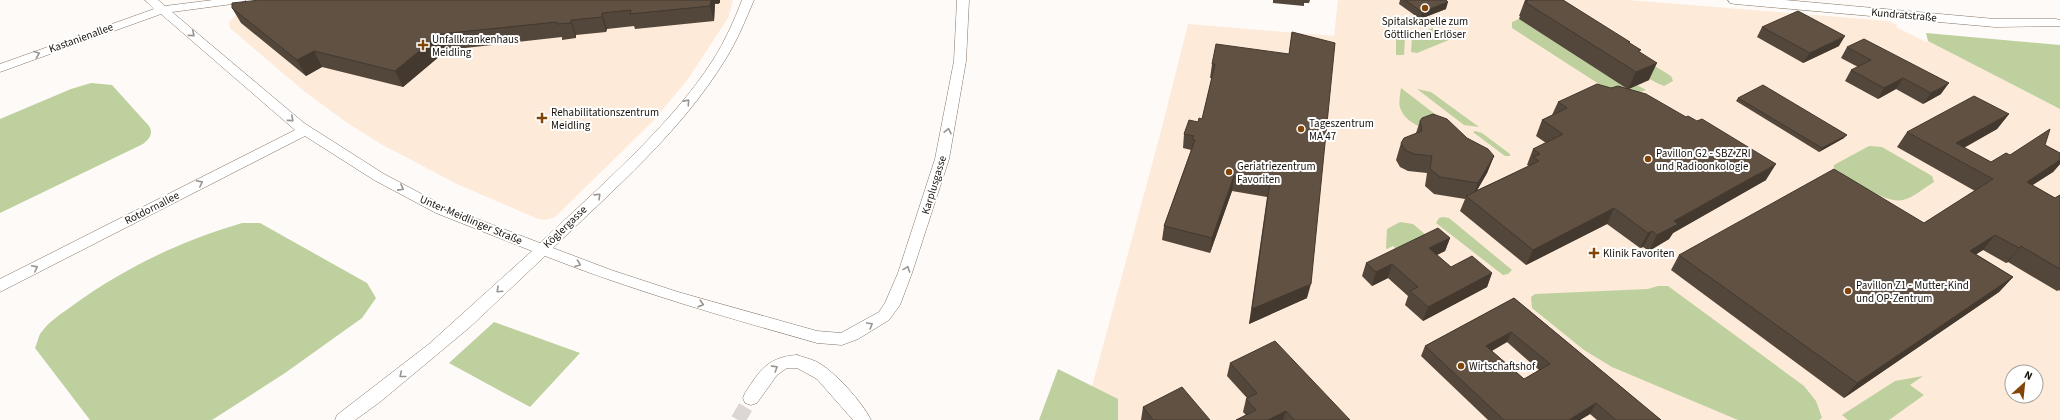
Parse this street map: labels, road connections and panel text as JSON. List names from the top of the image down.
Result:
{
  "streets": {
    "street": [
      "Kundratstraße",
      "Kastanienallee",
      "Karplusgasse",
      "Rotdornallee",
      "Unter-Meidlinger Straße",
      "Köglergasse"
    ]
  },
  "crossings": [
    ["Kastanienallee", "Unter-Meidlinger Straße"],
    ["Karplusgasse", "Unter-Meidlinger Straße"],
    ["Rotdornallee", "Unter-Meidlinger Straße"],
    ["Unter-Meidlinger Straße", "Köglergasse"]
  ],
  "one_way": [
    "Kastanienallee",
    "Karplusgasse",
    "Rotdornallee",
    "Unter-Meidlinger Straße"
  ],
  "places": {
    "other": [
      "Spitalskapelle zum Göttlichen Erlöser",
      "Tageszentrum MA 47",
      "Pavillon G2 - SBZ ZRI und Radioonkologie",
      "Geriatriezentrum Favoriten",
      "Pavillon Z1 - Mutter-Kind und OP-Zentrum",
      "Wirtschaftshof"
    ],
    "health": ["Unfallkrankenhaus Meidling", "Rehabilitationszentrum Meidling", "Klinik Favoriten"]
  },
  "north": "top right"
}
